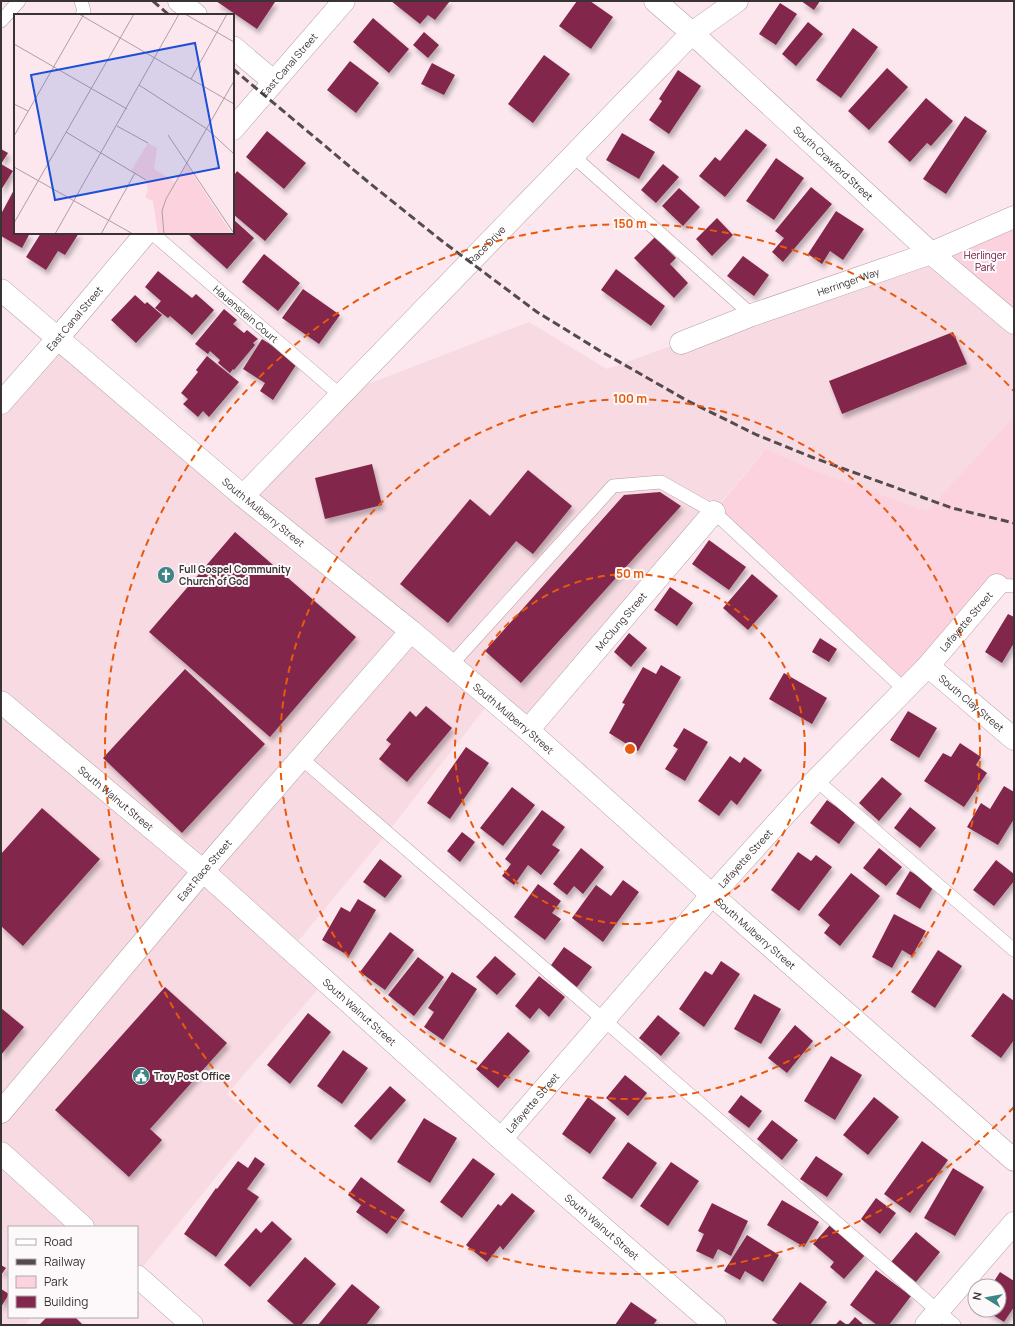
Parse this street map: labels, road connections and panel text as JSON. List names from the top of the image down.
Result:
{
  "streets": {
    "street": [
      "East Canal Street",
      "South Crawford Street",
      "Race Drive",
      "Herringer Way",
      "South Mulberry Street",
      "McClung Street",
      "Lafayette Street",
      "South Clay Street",
      "South Walnut Street",
      "East Race Street"
    ],
    "lane": ["Hauenstein Court"]
  },
  "crossings": [
    ["East Canal Street", "South Mulberry Street"],
    ["South Crawford Street", "Race Drive"],
    ["South Crawford Street", "Herringer Way"],
    ["Race Drive", "Hauenstein Court"],
    ["Race Drive", "South Mulberry Street"],
    ["South Mulberry Street", "McClung Street"],
    ["South Mulberry Street", "Lafayette Street"],
    ["South Mulberry Street", "East Race Street"],
    ["Lafayette Street", "South Clay Street"],
    ["Lafayette Street", "South Walnut Street"],
    ["South Walnut Street", "East Race Street"]
  ],
  "parks": ["Herlinger Park"],
  "places": {
    "church": ["Full Gospel Community Church of God"],
    "public building": ["Troy Post Office"]
  },
  "legend": [
    "Road",
    "Railway",
    "Park",
    "Building"
  ],
  "north": "left",
  "rings": ["150 m", "100 m", "50 m"]
}
